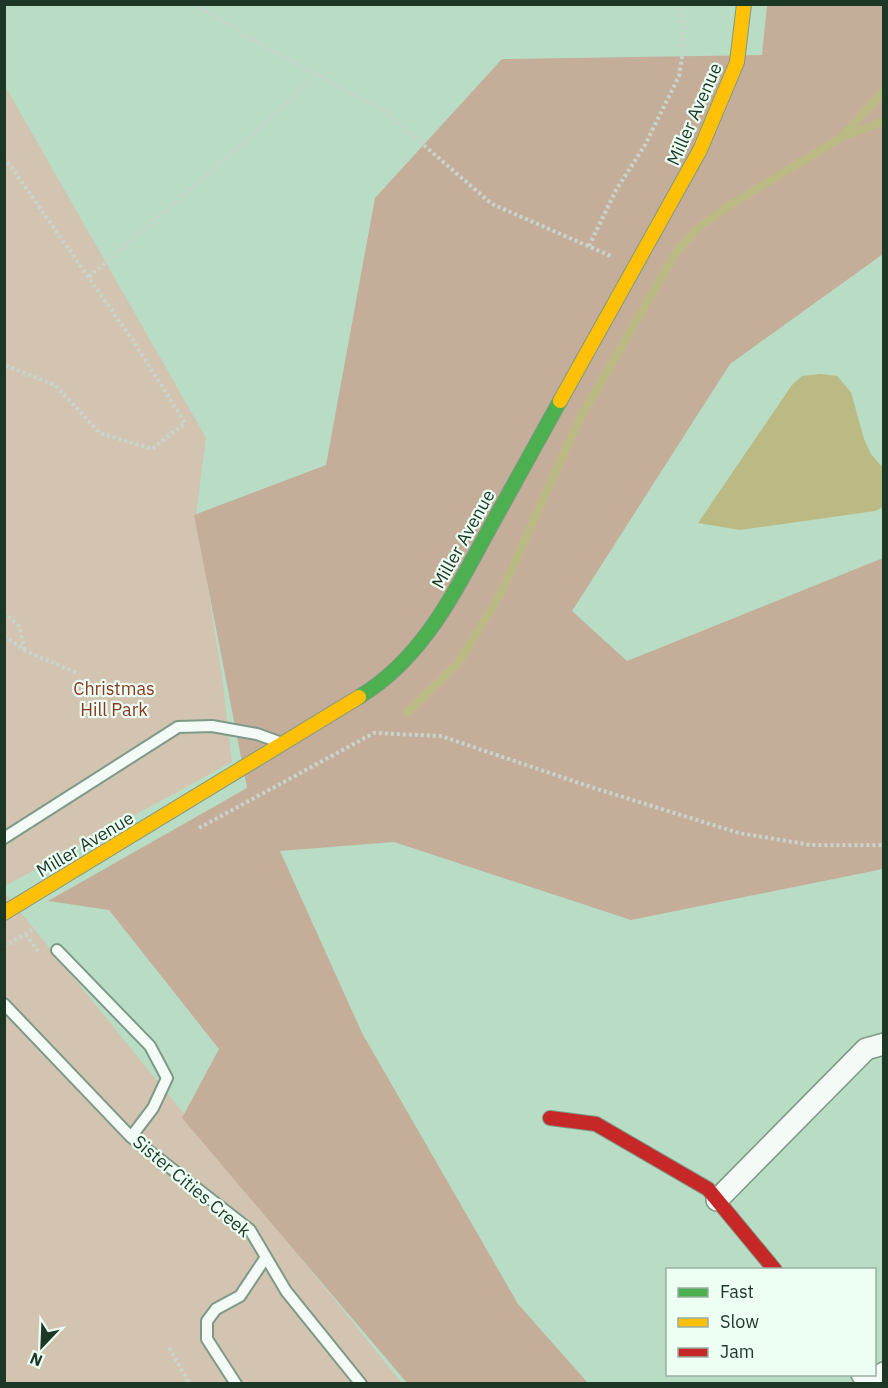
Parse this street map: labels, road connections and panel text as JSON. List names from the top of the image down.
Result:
{
  "streets": {
    "street": ["Miller Avenue"],
    "lane": ["Sister Cities Creek"]
  },
  "parks": ["Christmas Hill Park"],
  "legend": ["Fast", "Slow", "Jam"],
  "north": "bottom left"
}
